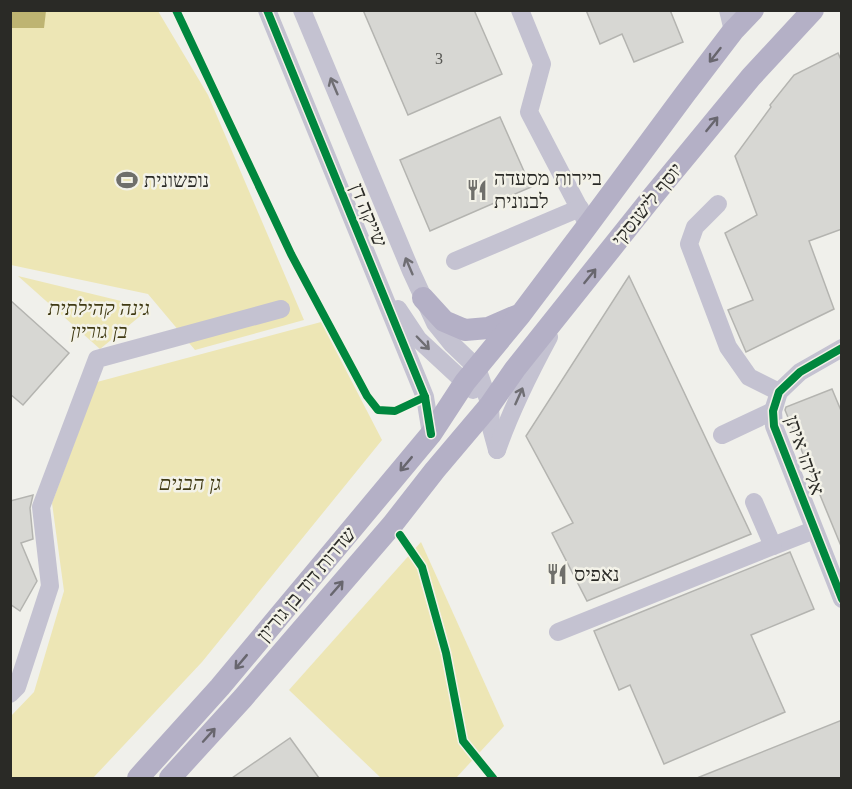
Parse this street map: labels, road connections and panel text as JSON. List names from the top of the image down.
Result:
{
  "streets": {
    "main road": ["יוסף לישנסקי", "שדרות דוד בן גוריון"],
    "street": ["שייקה דן", "אליהו איתן"]
  },
  "crossings": [
    ["יוסף לישנסקי", "שייקה דן"],
    ["יוסף לישנסקי", "שדרות דוד בן גוריון"],
    ["שייקה דן", "שדרות דוד בן גוריון"]
  ],
  "parks": ["גינה קהילתית בן גוריון", "גן הבנים"],
  "places": {
    "sports": ["נופשונית"],
    "restaurant": ["ביירות מסעדה לבנונית", "נאפיס"]
  },
  "house_numbers": ["3"]
}
